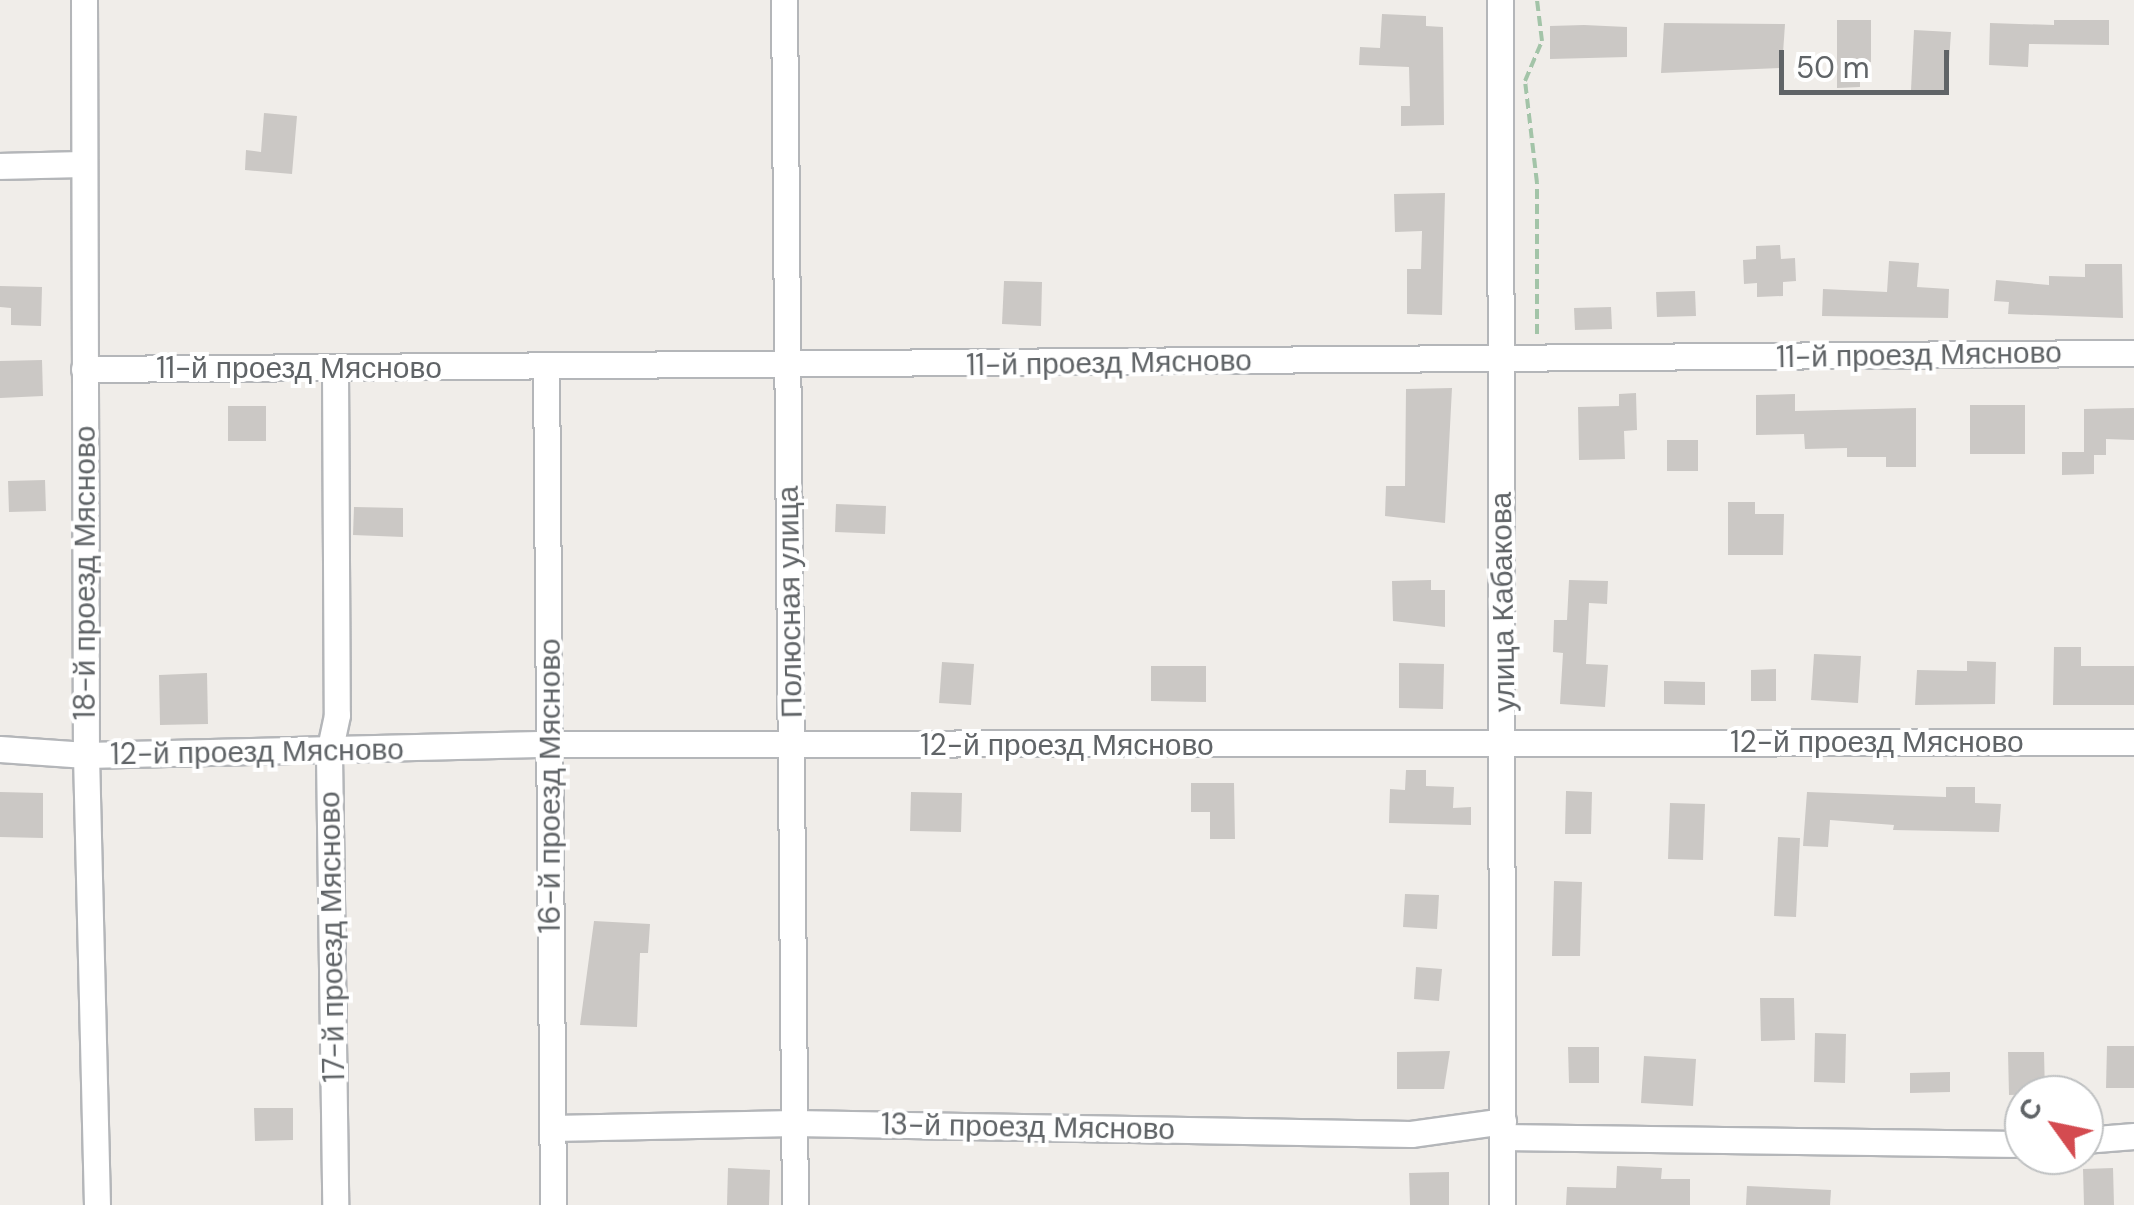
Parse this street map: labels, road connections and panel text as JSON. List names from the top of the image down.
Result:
{
  "streets": {
    "street": [
      "11-й проезд Мясново",
      "18-й проезд Мясново",
      "Полюсная улица",
      "улица Кабакова",
      "12-й проезд Мясново",
      "16-й проезд Мясново",
      "17-й проезд Мясново",
      "13-й проезд Мясново"
    ]
  },
  "crossings": [
    ["11-й проезд Мясново", "18-й проезд Мясново"],
    ["11-й проезд Мясново", "Полюсная улица"],
    ["11-й проезд Мясново", "улица Кабакова"],
    ["11-й проезд Мясново", "16-й проезд Мясново"],
    ["11-й проезд Мясново", "17-й проезд Мясново"],
    ["18-й проезд Мясново", "12-й проезд Мясново"],
    ["Полюсная улица", "12-й проезд Мясново"],
    ["Полюсная улица", "13-й проезд Мясново"],
    ["улица Кабакова", "12-й проезд Мясново"],
    ["улица Кабакова", "13-й проезд Мясново"],
    ["12-й проезд Мясново", "16-й проезд Мясново"],
    ["12-й проезд Мясново", "17-й проезд Мясново"],
    ["16-й проезд Мясново", "13-й проезд Мясново"]
  ],
  "scale_bar": "50 m",
  "north": "top left"
}
